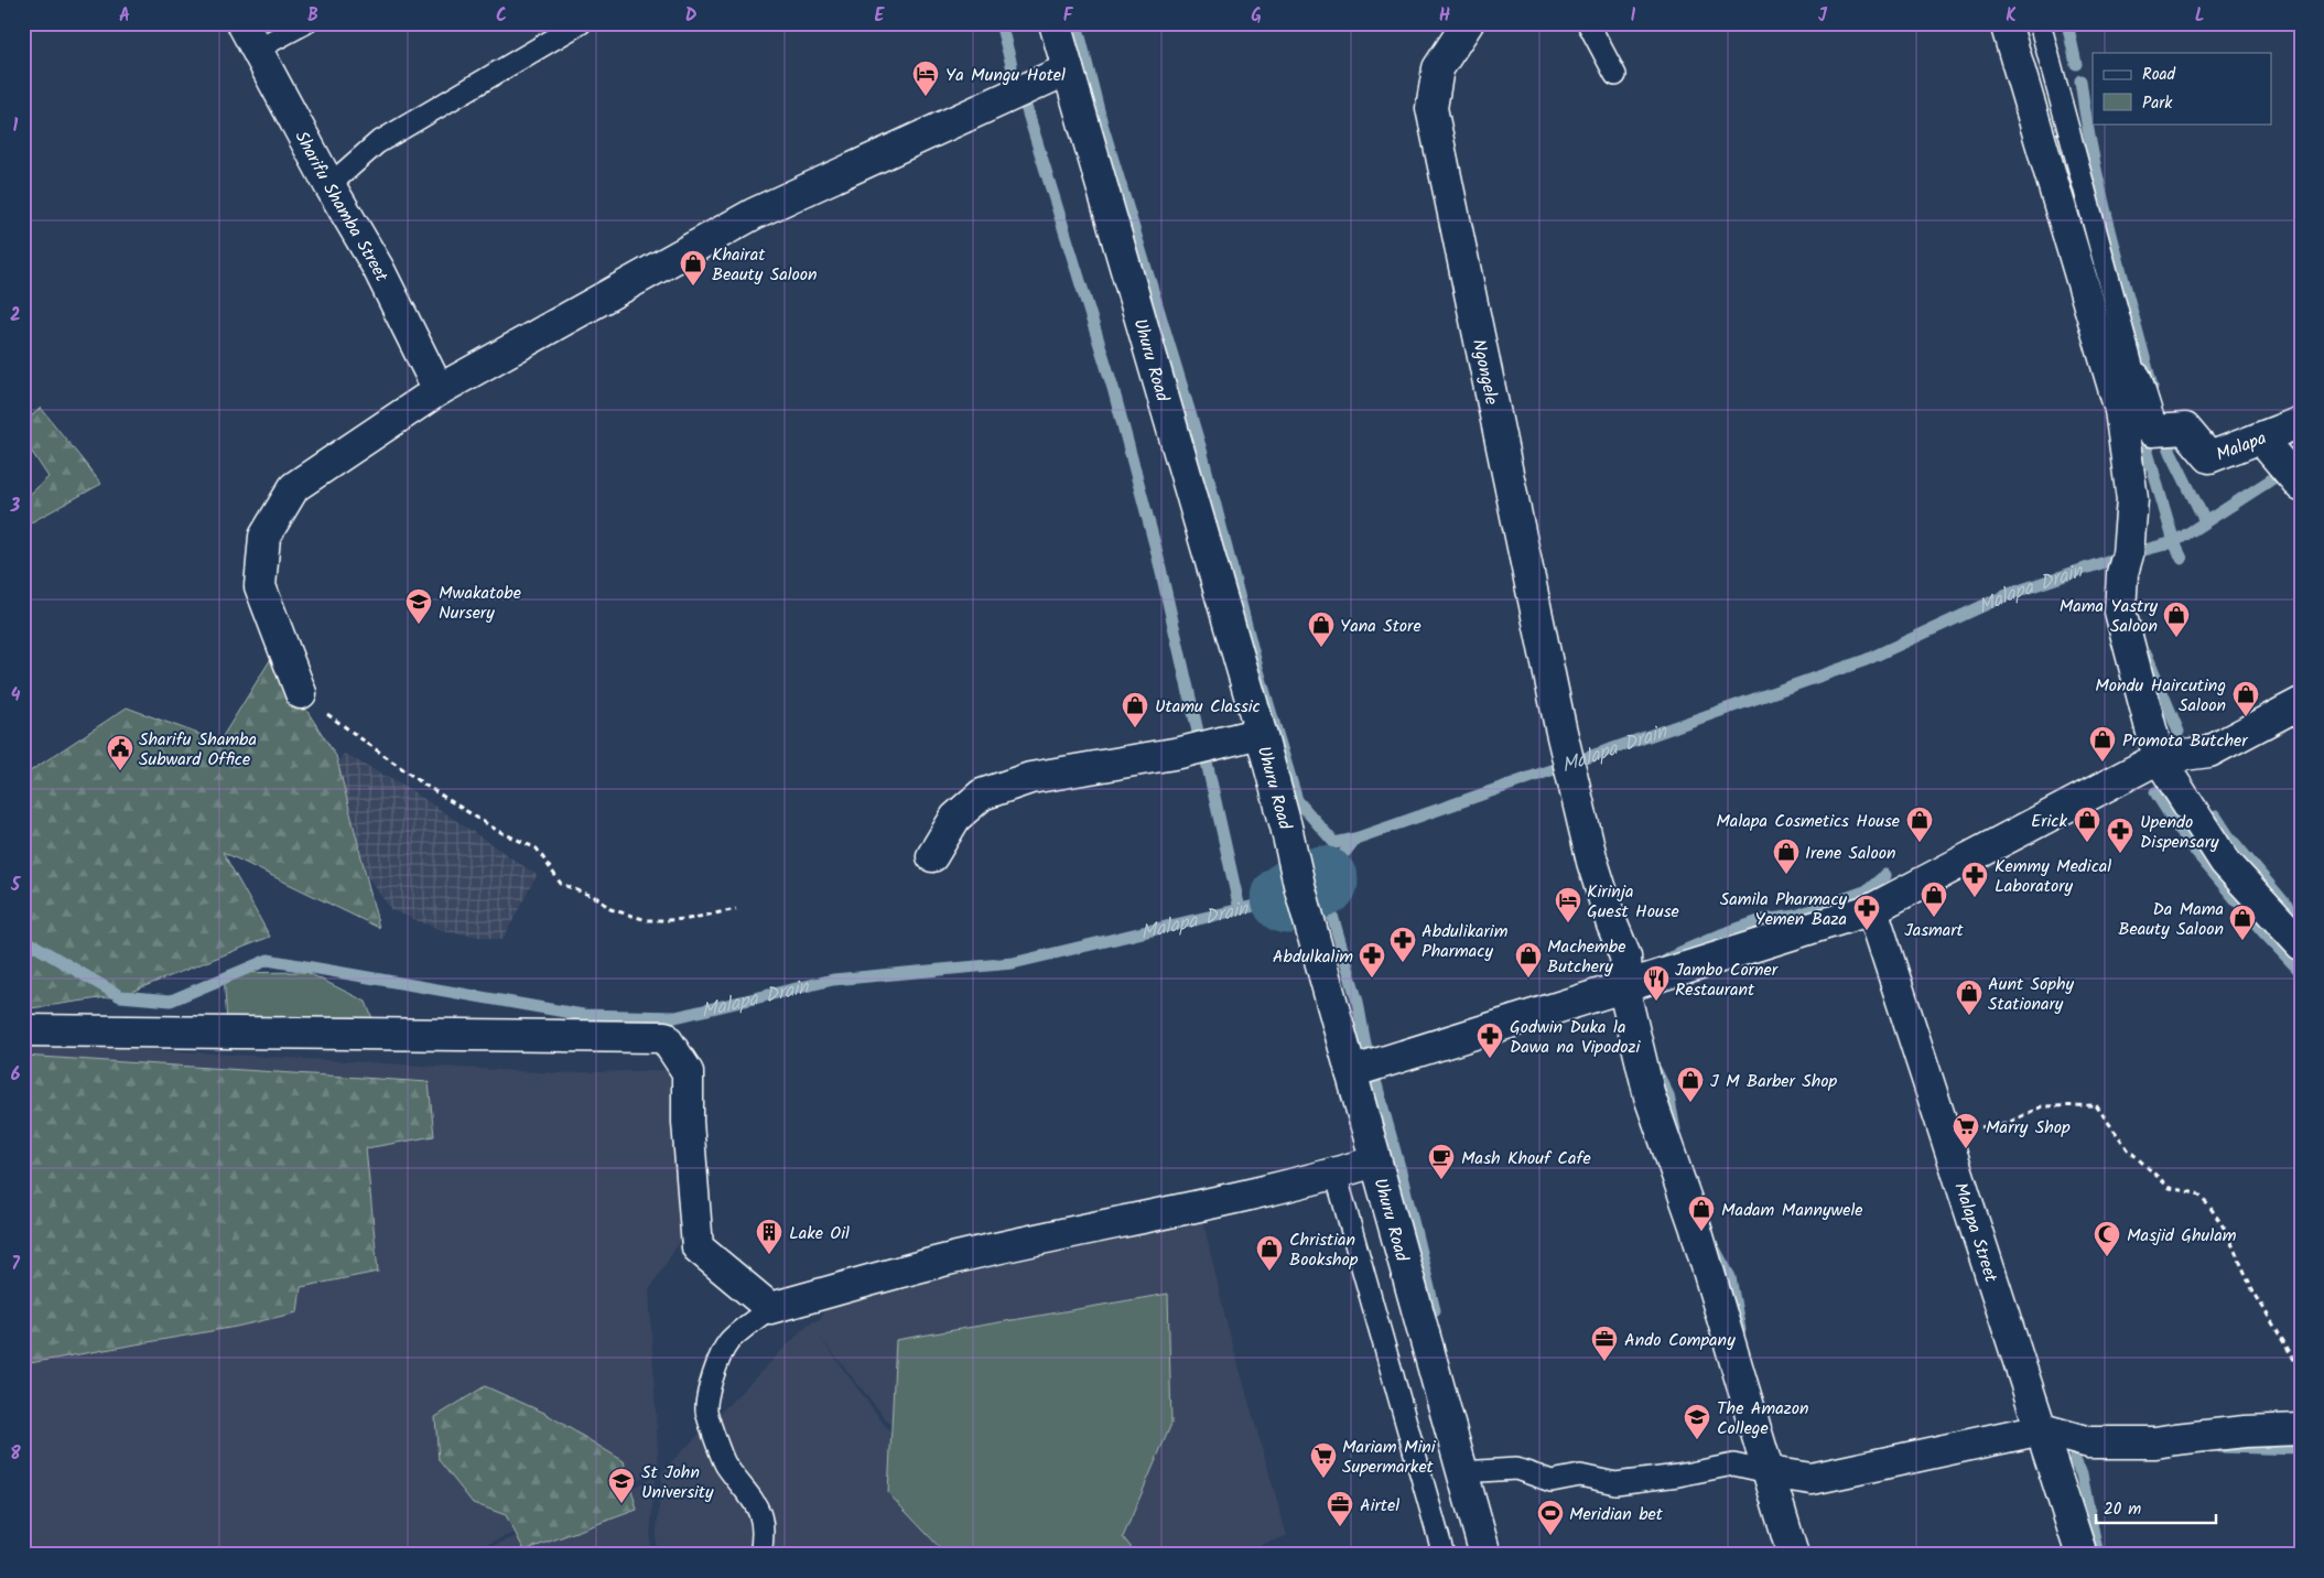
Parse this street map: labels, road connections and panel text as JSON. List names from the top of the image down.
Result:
{
  "streets": {
    "street": [
      "Sharifu Shamba Street",
      "Uhuru Road",
      "Ngongele",
      "Malapa",
      "Malapa Street"
    ]
  },
  "water": ["Malapa Drain"],
  "places": {
    "hotel": ["Ya Mungu Hotel", "Kirinja Guest House"],
    "shop": [
      "Khairat Beauty Saloon",
      "Mama Yastry Saloon",
      "Yana Store",
      "Mondu Haircuting Saloon",
      "Utamu Classic",
      "Promota Butcher",
      "Malapa Cosmetics House",
      "Erick",
      "Irene Saloon",
      "Jasmart",
      "Da Mama Beauty Saloon",
      "Machembe Butchery",
      "Aunt Sophy Stationary",
      "J M Barber Shop",
      "Madam Mannywele",
      "Christian Bookshop"
    ],
    "school or university": ["Mwakatobe Nursery", "The Amazon College", "St John University"],
    "public building": ["Sharifu Shamba Subward Office"],
    "pharmacy": [
      "Upendo Dispensary",
      "Kemmy Medical Laboratory",
      "Samila Pharmacy Yemen Baza",
      "Abdulikarim Pharmacy",
      "Abdulkalim",
      "Godwin Duka la Dawa na Vipodozi"
    ],
    "restaurant": ["Jambo Corner Restaurant"],
    "supermarket": ["Marry Shop", "Mariam Mini Supermarket"],
    "cafe": ["Mash Khouf Cafe"],
    "building": ["Lake Oil"],
    "mosque": ["Masjid Ghulam"],
    "office": ["Ando Company", "Airtel"],
    "sports": ["Meridian bet"]
  },
  "legend": ["Road", "Park"],
  "scale_bar": "20 m",
  "grid": {
    "columns": [
      "A",
      "B",
      "C",
      "D",
      "E",
      "F",
      "G",
      "H",
      "I",
      "J",
      "K",
      "L"
    ],
    "rows": [
      "1",
      "2",
      "3",
      "4",
      "5",
      "6",
      "7",
      "8"
    ]
  }
}
